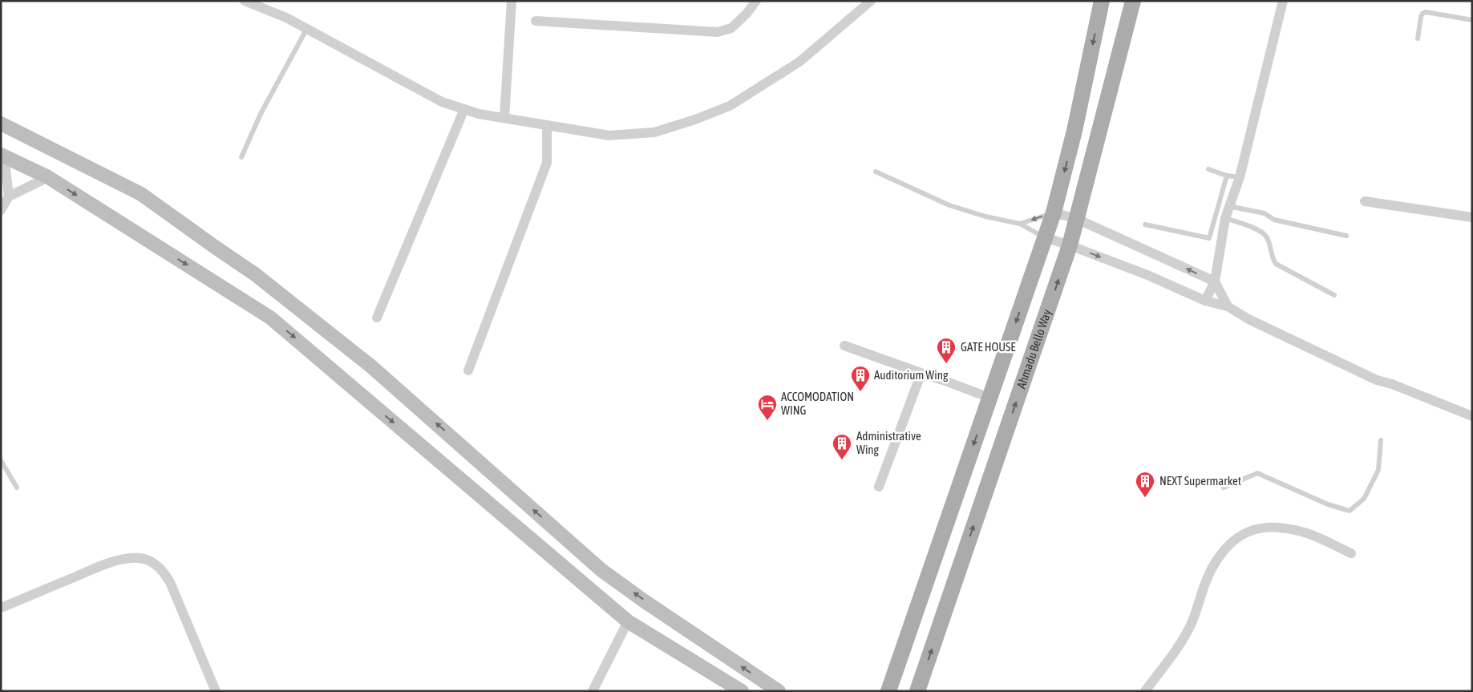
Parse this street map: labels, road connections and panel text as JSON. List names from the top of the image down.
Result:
{
  "streets": {
    "main road": ["Ahmadu Bello Way"]
  },
  "places": {
    "building": [
      "GATE HOUSE",
      "Auditorium Wing",
      "Administrative Wing",
      "NEXT Supermarket"
    ],
    "hotel": ["ACCOMODATION WING"]
  }
}
